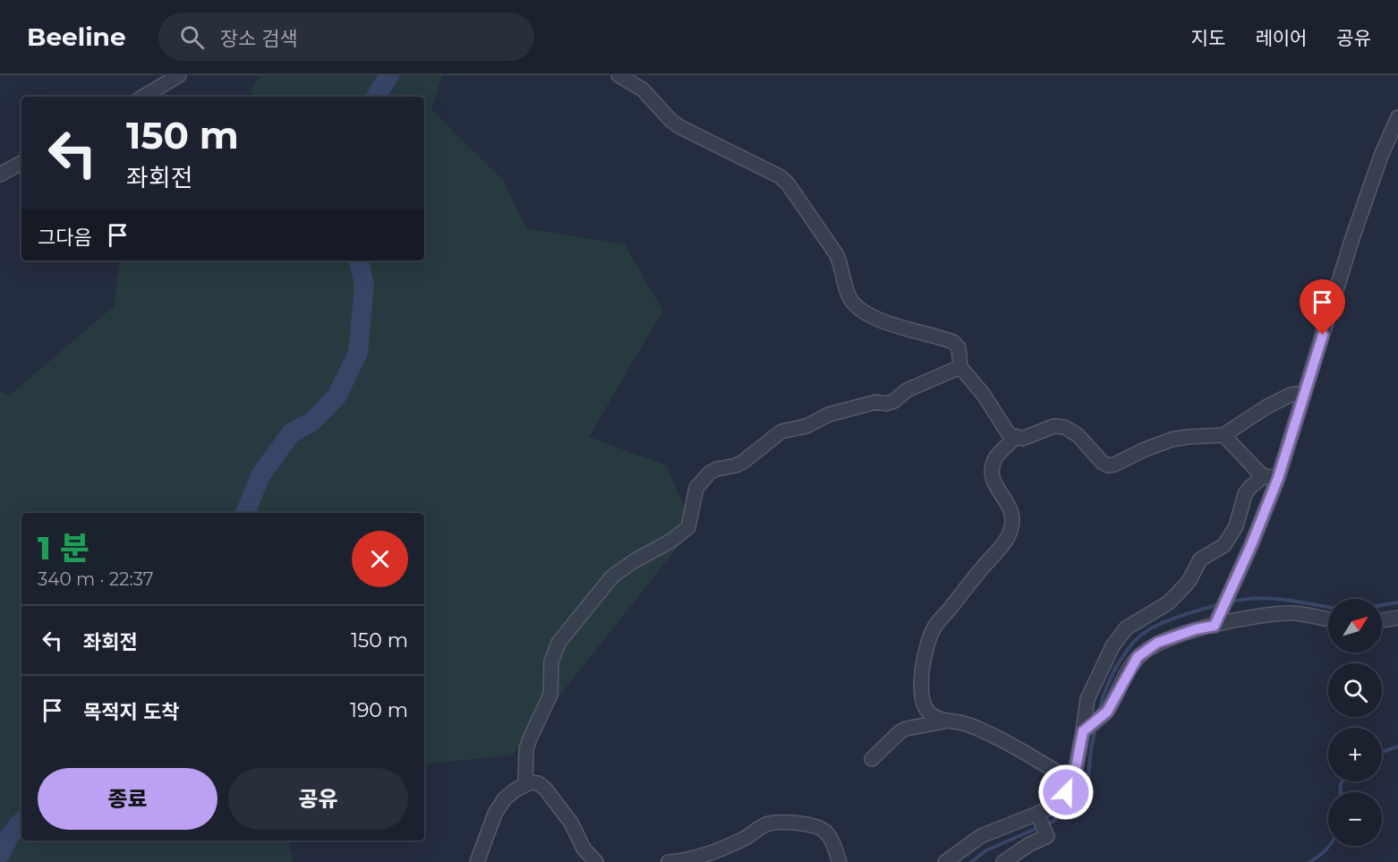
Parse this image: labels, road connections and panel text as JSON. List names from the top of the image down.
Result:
{
  "north": "top right",
  "page": {
    "header": "Beeline",
    "search": "장소 검색",
    "nav": ["지도", "레이어", "공유"],
    "turn": ["150 m", "좌회전"],
    "then": "그다음",
    "heading": ["1 분", "340 m · 22:37"],
    "map_buttons": ["+", "−"],
    "list": [
      {
        "name": "좌회전",
        "value": "150 m"
      },
      {
        "name": "목적지 도착",
        "value": "190 m"
      }
    ],
    "buttons": ["종료", "공유"]
  }
}
